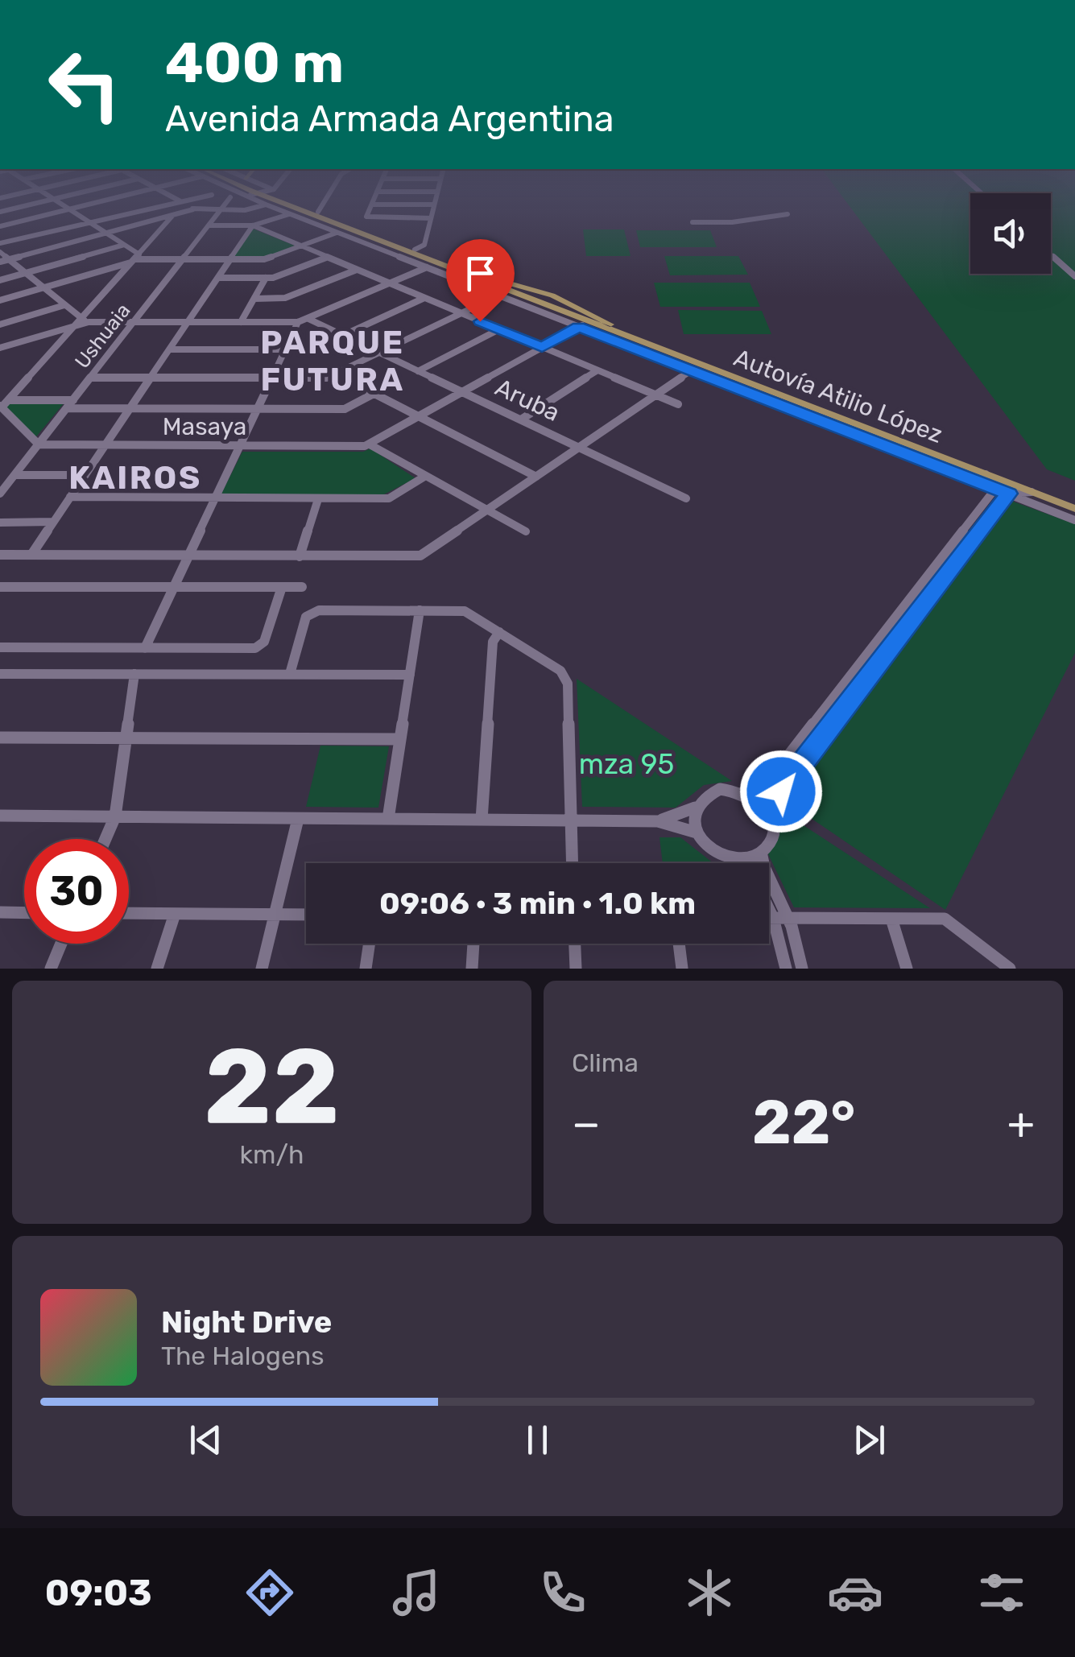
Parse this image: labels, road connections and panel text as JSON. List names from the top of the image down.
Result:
{
  "streets": {
    "main road": ["Autovía Atilio López"],
    "street": ["Ushuaia", "Aruba", "Masaya"]
  },
  "crossings": [
    ["Ushuaia", "Masaya"]
  ],
  "districts": ["PARQUE FUTURA", "KAIROS"],
  "parks": ["mza 95"],
  "page": {
    "turn": ["400 m", "Avenida Armada Argentina"],
    "limit": "30",
    "trip": "09:06 · 3 min · 1.0 km",
    "tile": [
      ["22", "km/h"],
      "Clima"
    ],
    "heat": ["−", "22°", "+"],
    "song": ["Night Drive", "The Halogens"],
    "tabs": "09:03"
  }
}
